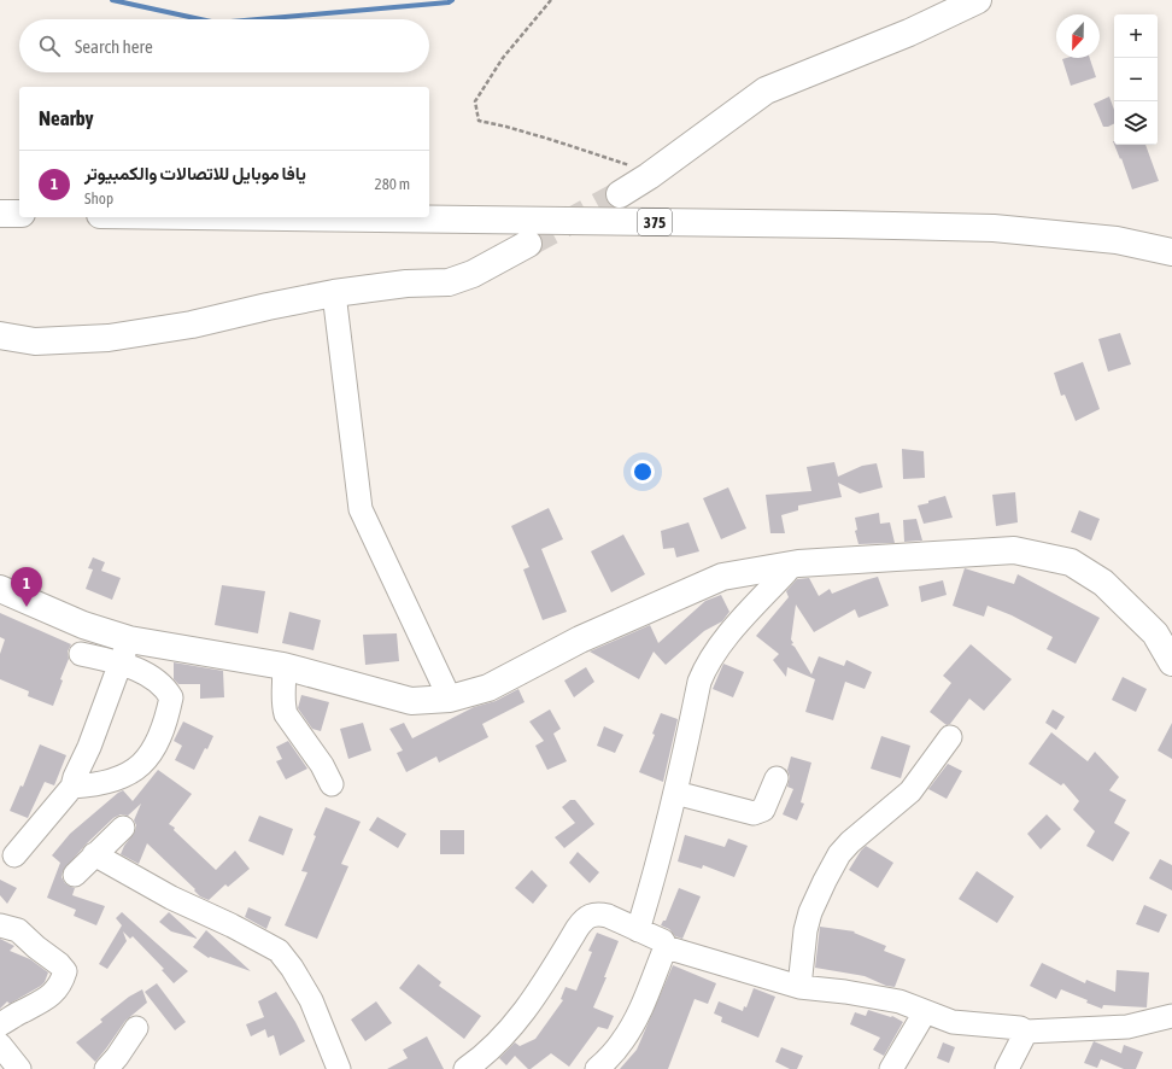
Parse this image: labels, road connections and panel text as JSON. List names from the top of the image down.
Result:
{
  "streets": {
    "main road": ["375"]
  },
  "north": "bottom",
  "page": {
    "map_buttons": ["+", "−"],
    "search": "Search here",
    "heading": "Nearby",
    "list": [
      {
        "mark": "1",
        "name": "يافا موبايل للاتصالات والكمبيوتر",
        "note": "Shop",
        "value": "280 m"
      }
    ],
    "pins": "1"
  }
}
